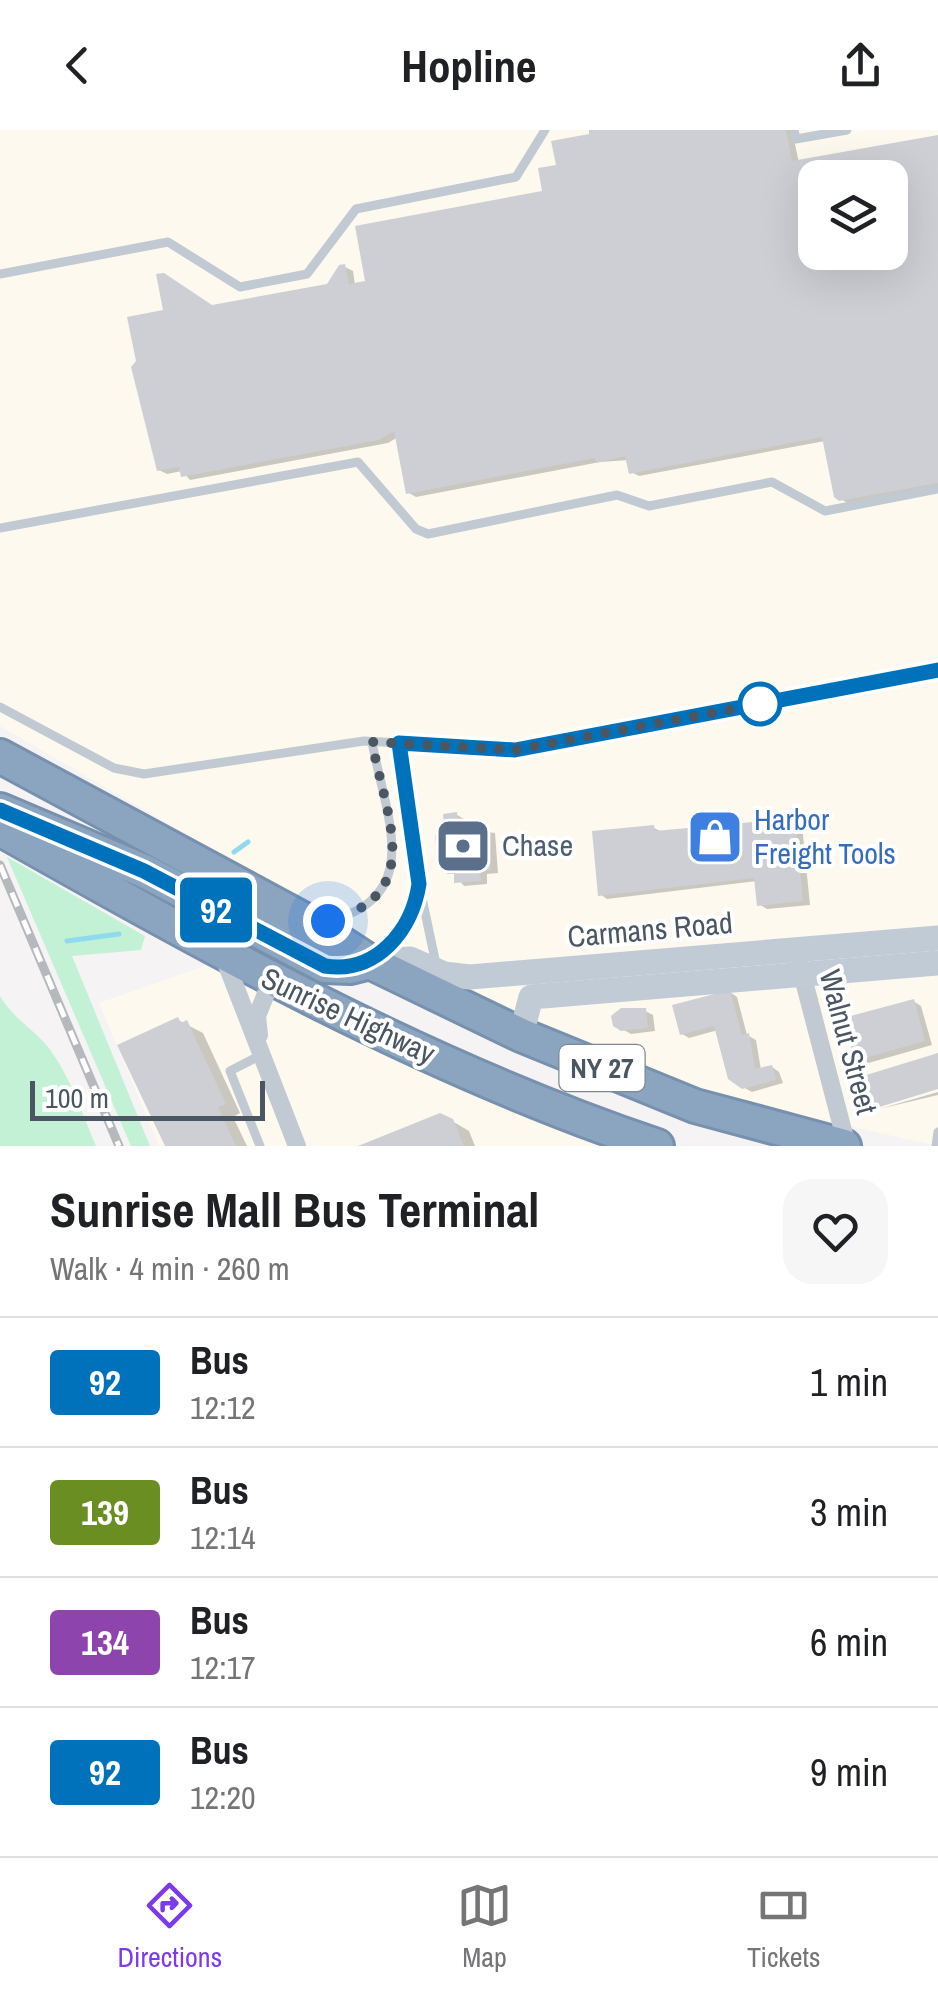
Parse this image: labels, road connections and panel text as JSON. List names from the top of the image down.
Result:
{
  "streets": {
    "highway": ["Sunrise Highway", "NY 27"],
    "street": ["Carmans Road", "Walnut Street"]
  },
  "crossings": [
    ["Carmans Road", "Sunrise Highway"],
    ["Carmans Road", "Walnut Street"],
    ["Sunrise Highway", "Walnut Street"]
  ],
  "places": {
    "shop": ["Harbor Freight Tools"],
    "bank": ["Chase"]
  },
  "lines": ["bus line 92"],
  "scale_bar": "100 m",
  "page": {
    "header": "Hopline",
    "on_map": "92",
    "scale": "100 m",
    "heading": ["Sunrise Mall Bus Terminal", "Walk · 4 min · 260 m"],
    "list": [
      {
        "mark": "92",
        "name": "Bus",
        "note": "12:12",
        "value": "1 min"
      },
      {
        "mark": "139",
        "name": "Bus",
        "note": "12:14",
        "value": "3 min"
      },
      {
        "mark": "134",
        "name": "Bus",
        "note": "12:17",
        "value": "6 min"
      },
      {
        "mark": "92",
        "name": "Bus",
        "note": "12:20",
        "value": "9 min"
      }
    ],
    "tabs": ["Directions", "Map", "Tickets"]
  }
}
